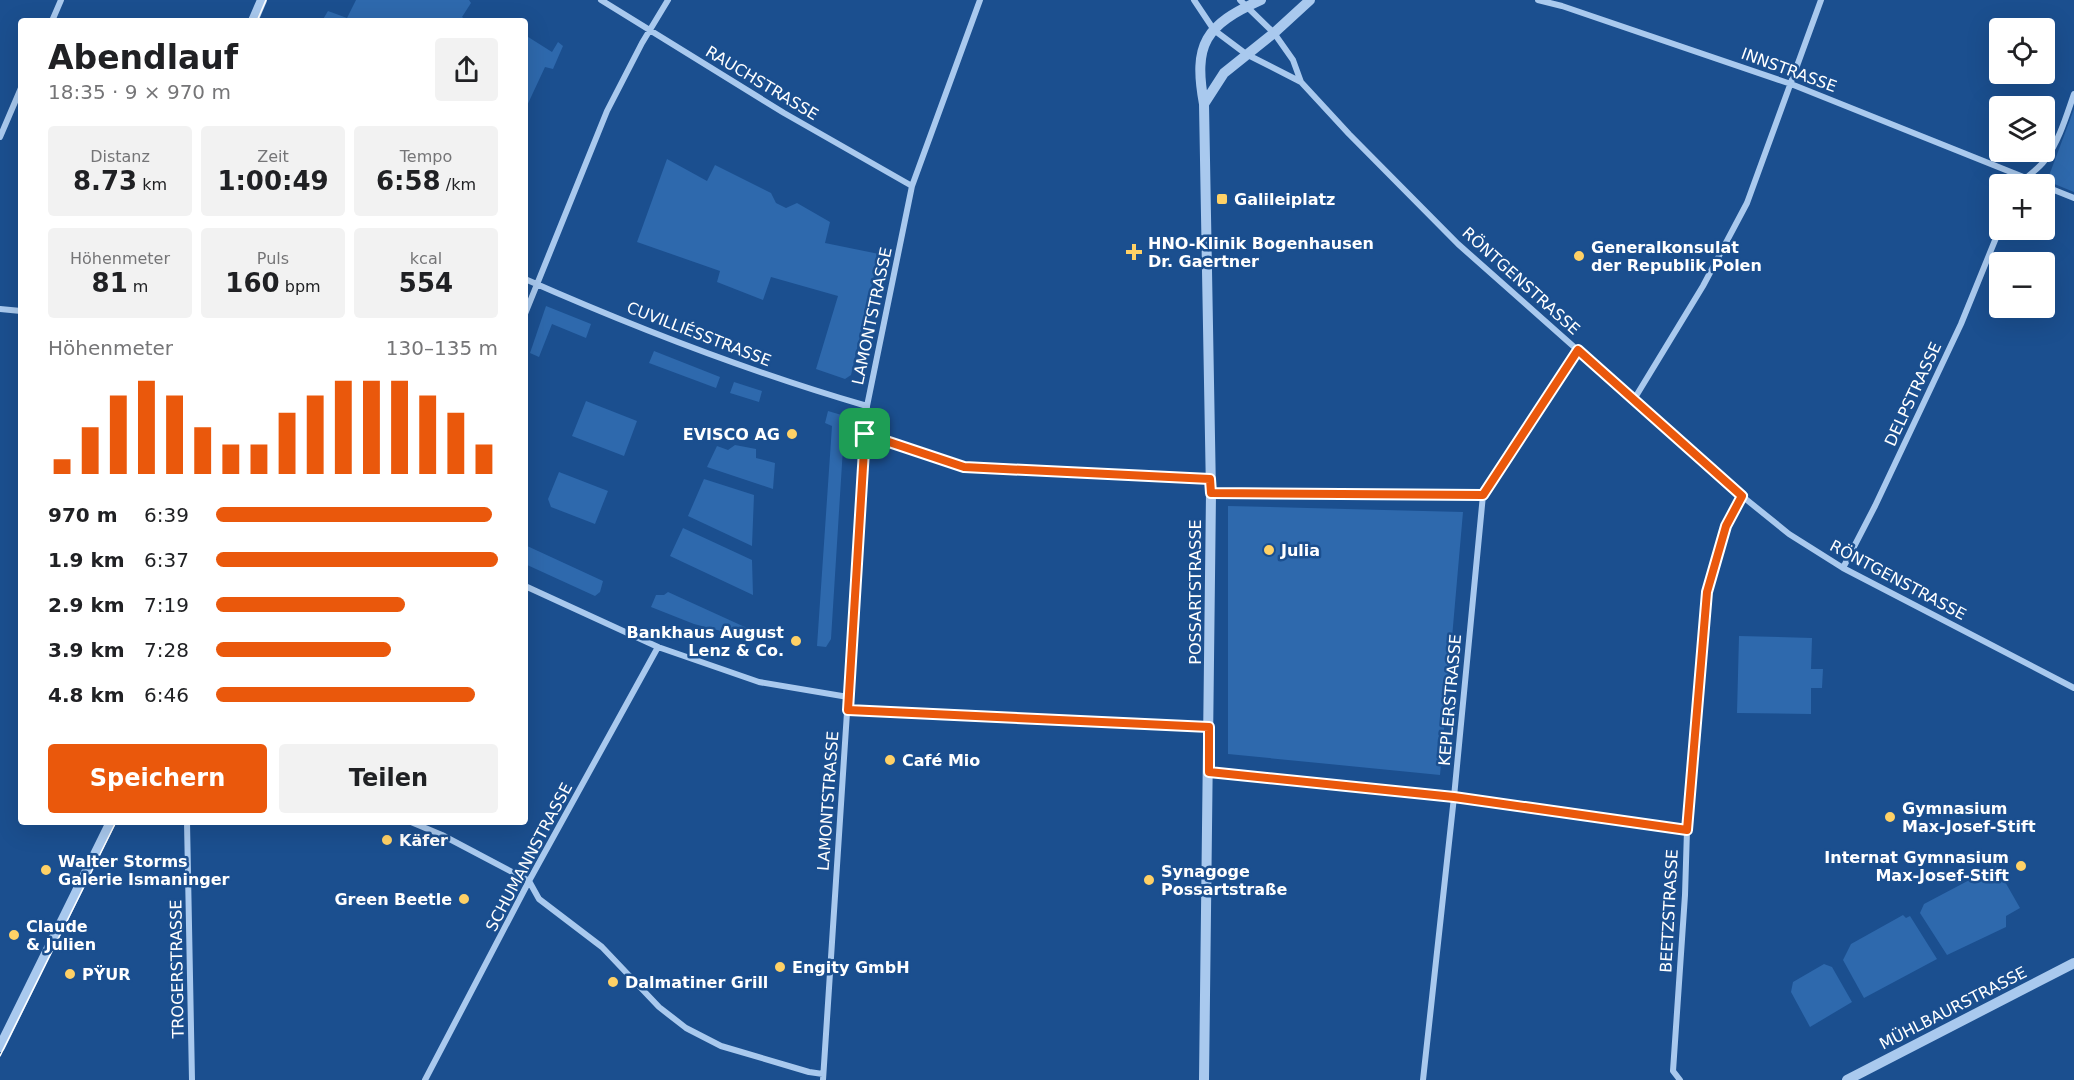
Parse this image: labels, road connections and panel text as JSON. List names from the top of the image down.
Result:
{
  "streets": {
    "street": [
      "INNSTRASSE",
      "RAUCHSTRASSE",
      "RÖNTGENSTRASSE",
      "LAMONTSTRASSE",
      "CUVILLIÉSSTRASSE",
      "DELPSTRASSE",
      "POSSARTSTRASSE",
      "KEPLERSTRASSE",
      "SCHUMANNSTRASSE",
      "BEETZSTRASSE",
      "TROGERSTRASSE",
      "MÜHLBAURSTRASSE"
    ]
  },
  "crossings": [
    ["RAUCHSTRASSE", "LAMONTSTRASSE"],
    ["RÖNTGENSTRASSE", "DELPSTRASSE"],
    ["RÖNTGENSTRASSE", "KEPLERSTRASSE"],
    ["RÖNTGENSTRASSE", "BEETZSTRASSE"],
    ["LAMONTSTRASSE", "CUVILLIÉSSTRASSE"]
  ],
  "places": {
    "transit": ["Galileiplatz"],
    "health": ["HNO-Klinik Bogenhausen Dr. Gaertner"],
    "other": [
      "Generalkonsulat der Republik Polen",
      "EVISCO AG",
      "Julia",
      "Bankhaus August Lenz & Co.",
      "Café Mio",
      "Gymnasium Max-Josef-Stift",
      "Käfer",
      "Internat Gymnasium Max-Josef-Stift",
      "Walter Storms Galerie Ismaninger",
      "Synagoge Possartstraße",
      "Green Beetle",
      "Claude & Julien",
      "Engity GmbH",
      "PŸUR",
      "Dalmatiner Grill"
    ]
  },
  "page": {
    "map_buttons": ["+", "−"],
    "heading": ["Abendlauf", "18:35 · 9 × 970 m"],
    "stats": [
      ["Distanz", "8.73 km"],
      ["Zeit", "1:00:49"],
      ["Tempo", "6:58 /km"],
      ["Höhenmeter", "81 m"],
      ["Puls", "160 bpm"],
      ["kcal", "554"]
    ],
    "chart": ["Höhenmeter", "130–135 m"],
    "list": [
      {
        "name": "970 m",
        "note": "6:39"
      },
      {
        "name": "1.9 km",
        "note": "6:37"
      },
      {
        "name": "2.9 km",
        "note": "7:19"
      },
      {
        "name": "3.9 km",
        "note": "7:28"
      },
      {
        "name": "4.8 km",
        "note": "6:46"
      }
    ],
    "buttons": ["Speichern", "Teilen"]
  }
}
